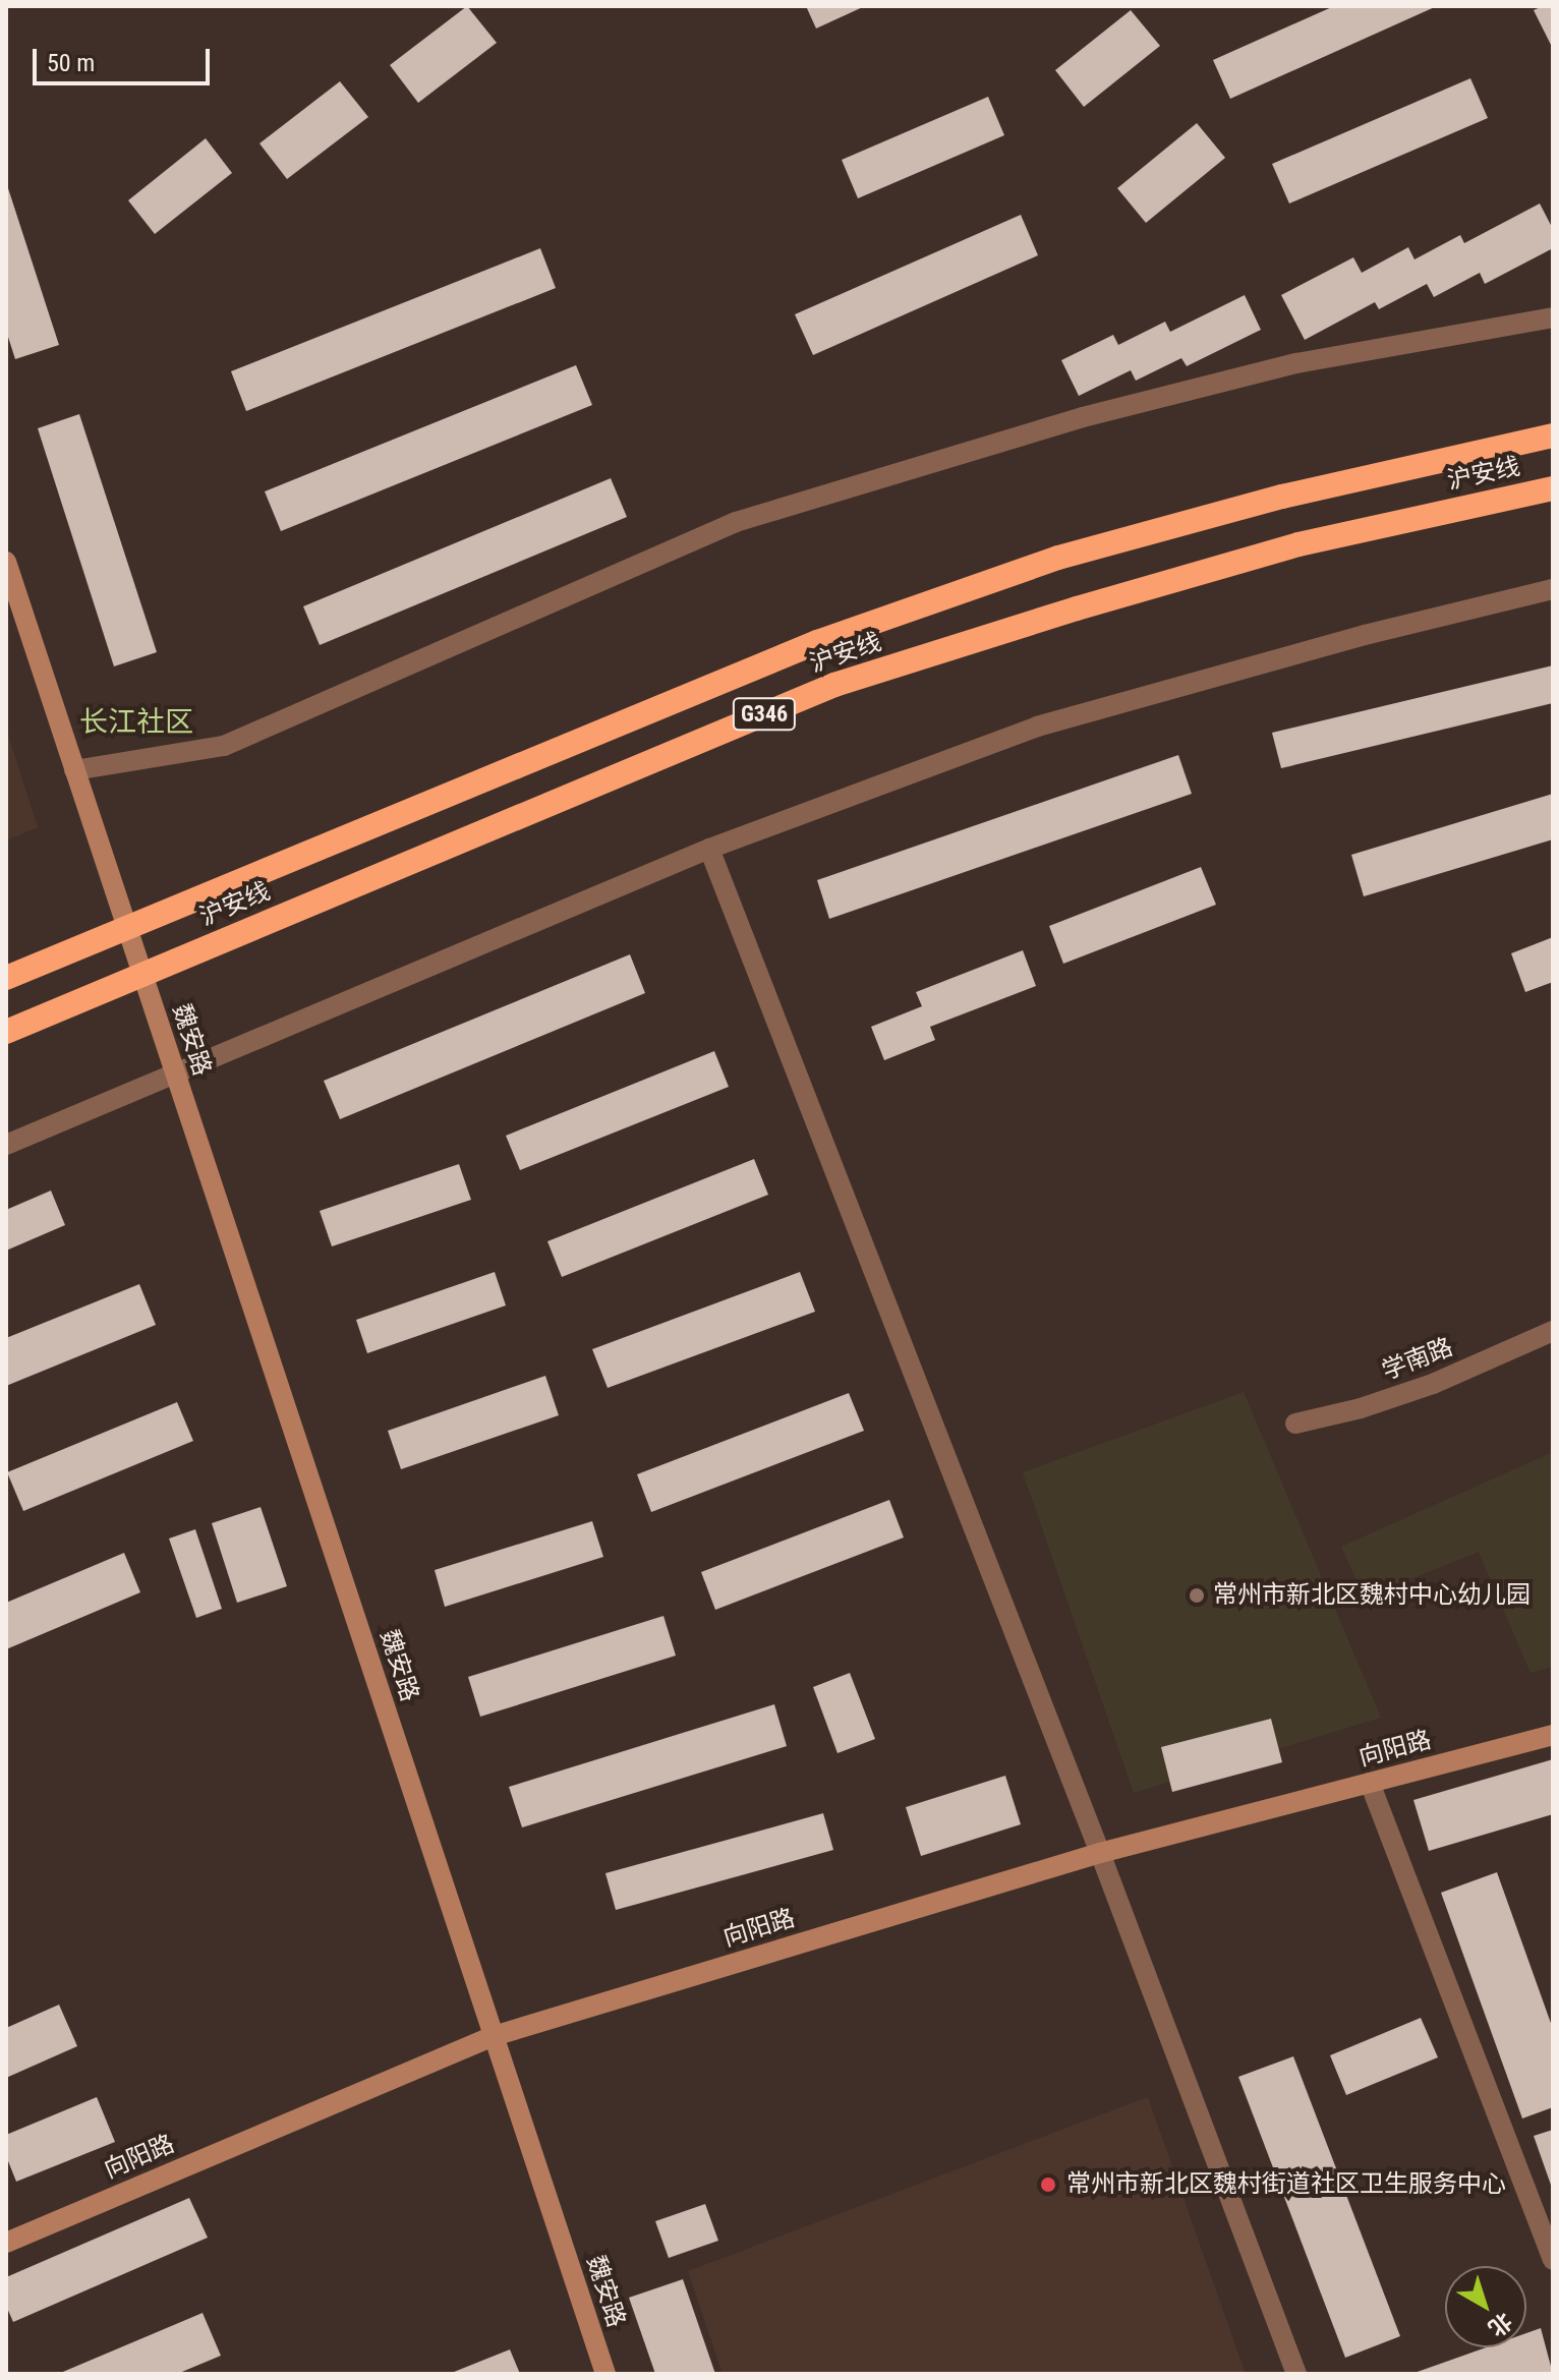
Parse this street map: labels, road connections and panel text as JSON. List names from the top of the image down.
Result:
{
  "streets": {
    "highway": ["沪安线", "G346"],
    "main road": ["魏安路", "向阳路"],
    "street": ["学南路"]
  },
  "crossings": [
    ["沪安线", "魏安路"],
    ["魏安路", "向阳路"]
  ],
  "districts": ["长江社区"],
  "places": ["常州市新北区魏村中心幼儿园", "常州市新北区魏村街道社区卫生服务中心"],
  "scale_bar": "50 m",
  "north": "bottom right"
}
